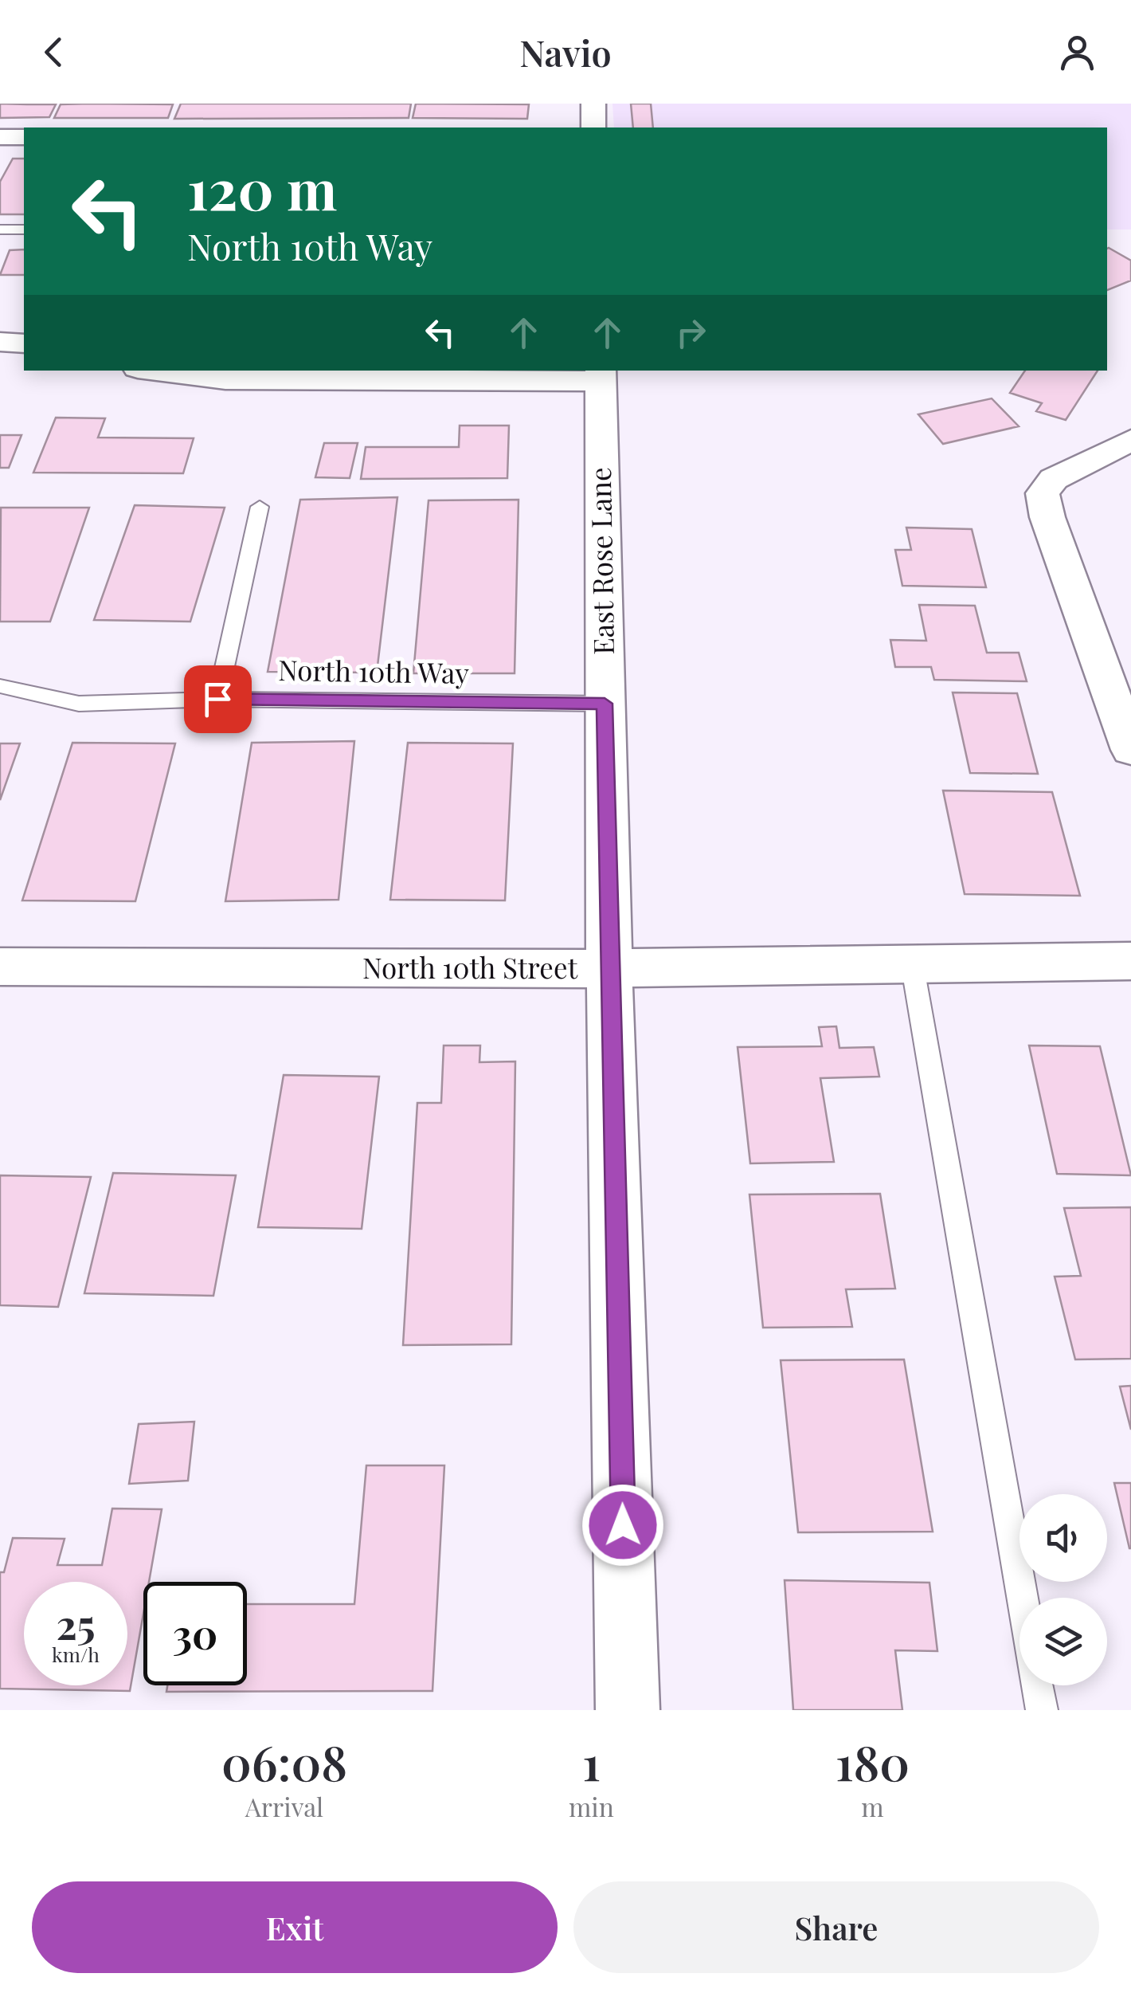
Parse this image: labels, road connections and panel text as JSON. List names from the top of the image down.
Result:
{
  "streets": {
    "street": ["East Rose Lane", "North 10th Street"],
    "lane": ["North 10th Way"]
  },
  "crossings": [
    ["East Rose Lane", "North 10th Way"],
    ["East Rose Lane", "North 10th Street"]
  ],
  "page": {
    "header": "Navio",
    "turn": ["120 m", "North 10th Way"],
    "speed": "25 km/h",
    "limit": "30",
    "eta": [
      "06:08",
      "Arrival",
      "1",
      "min",
      "180",
      "m"
    ],
    "buttons": ["Exit", "Share"]
  }
}
